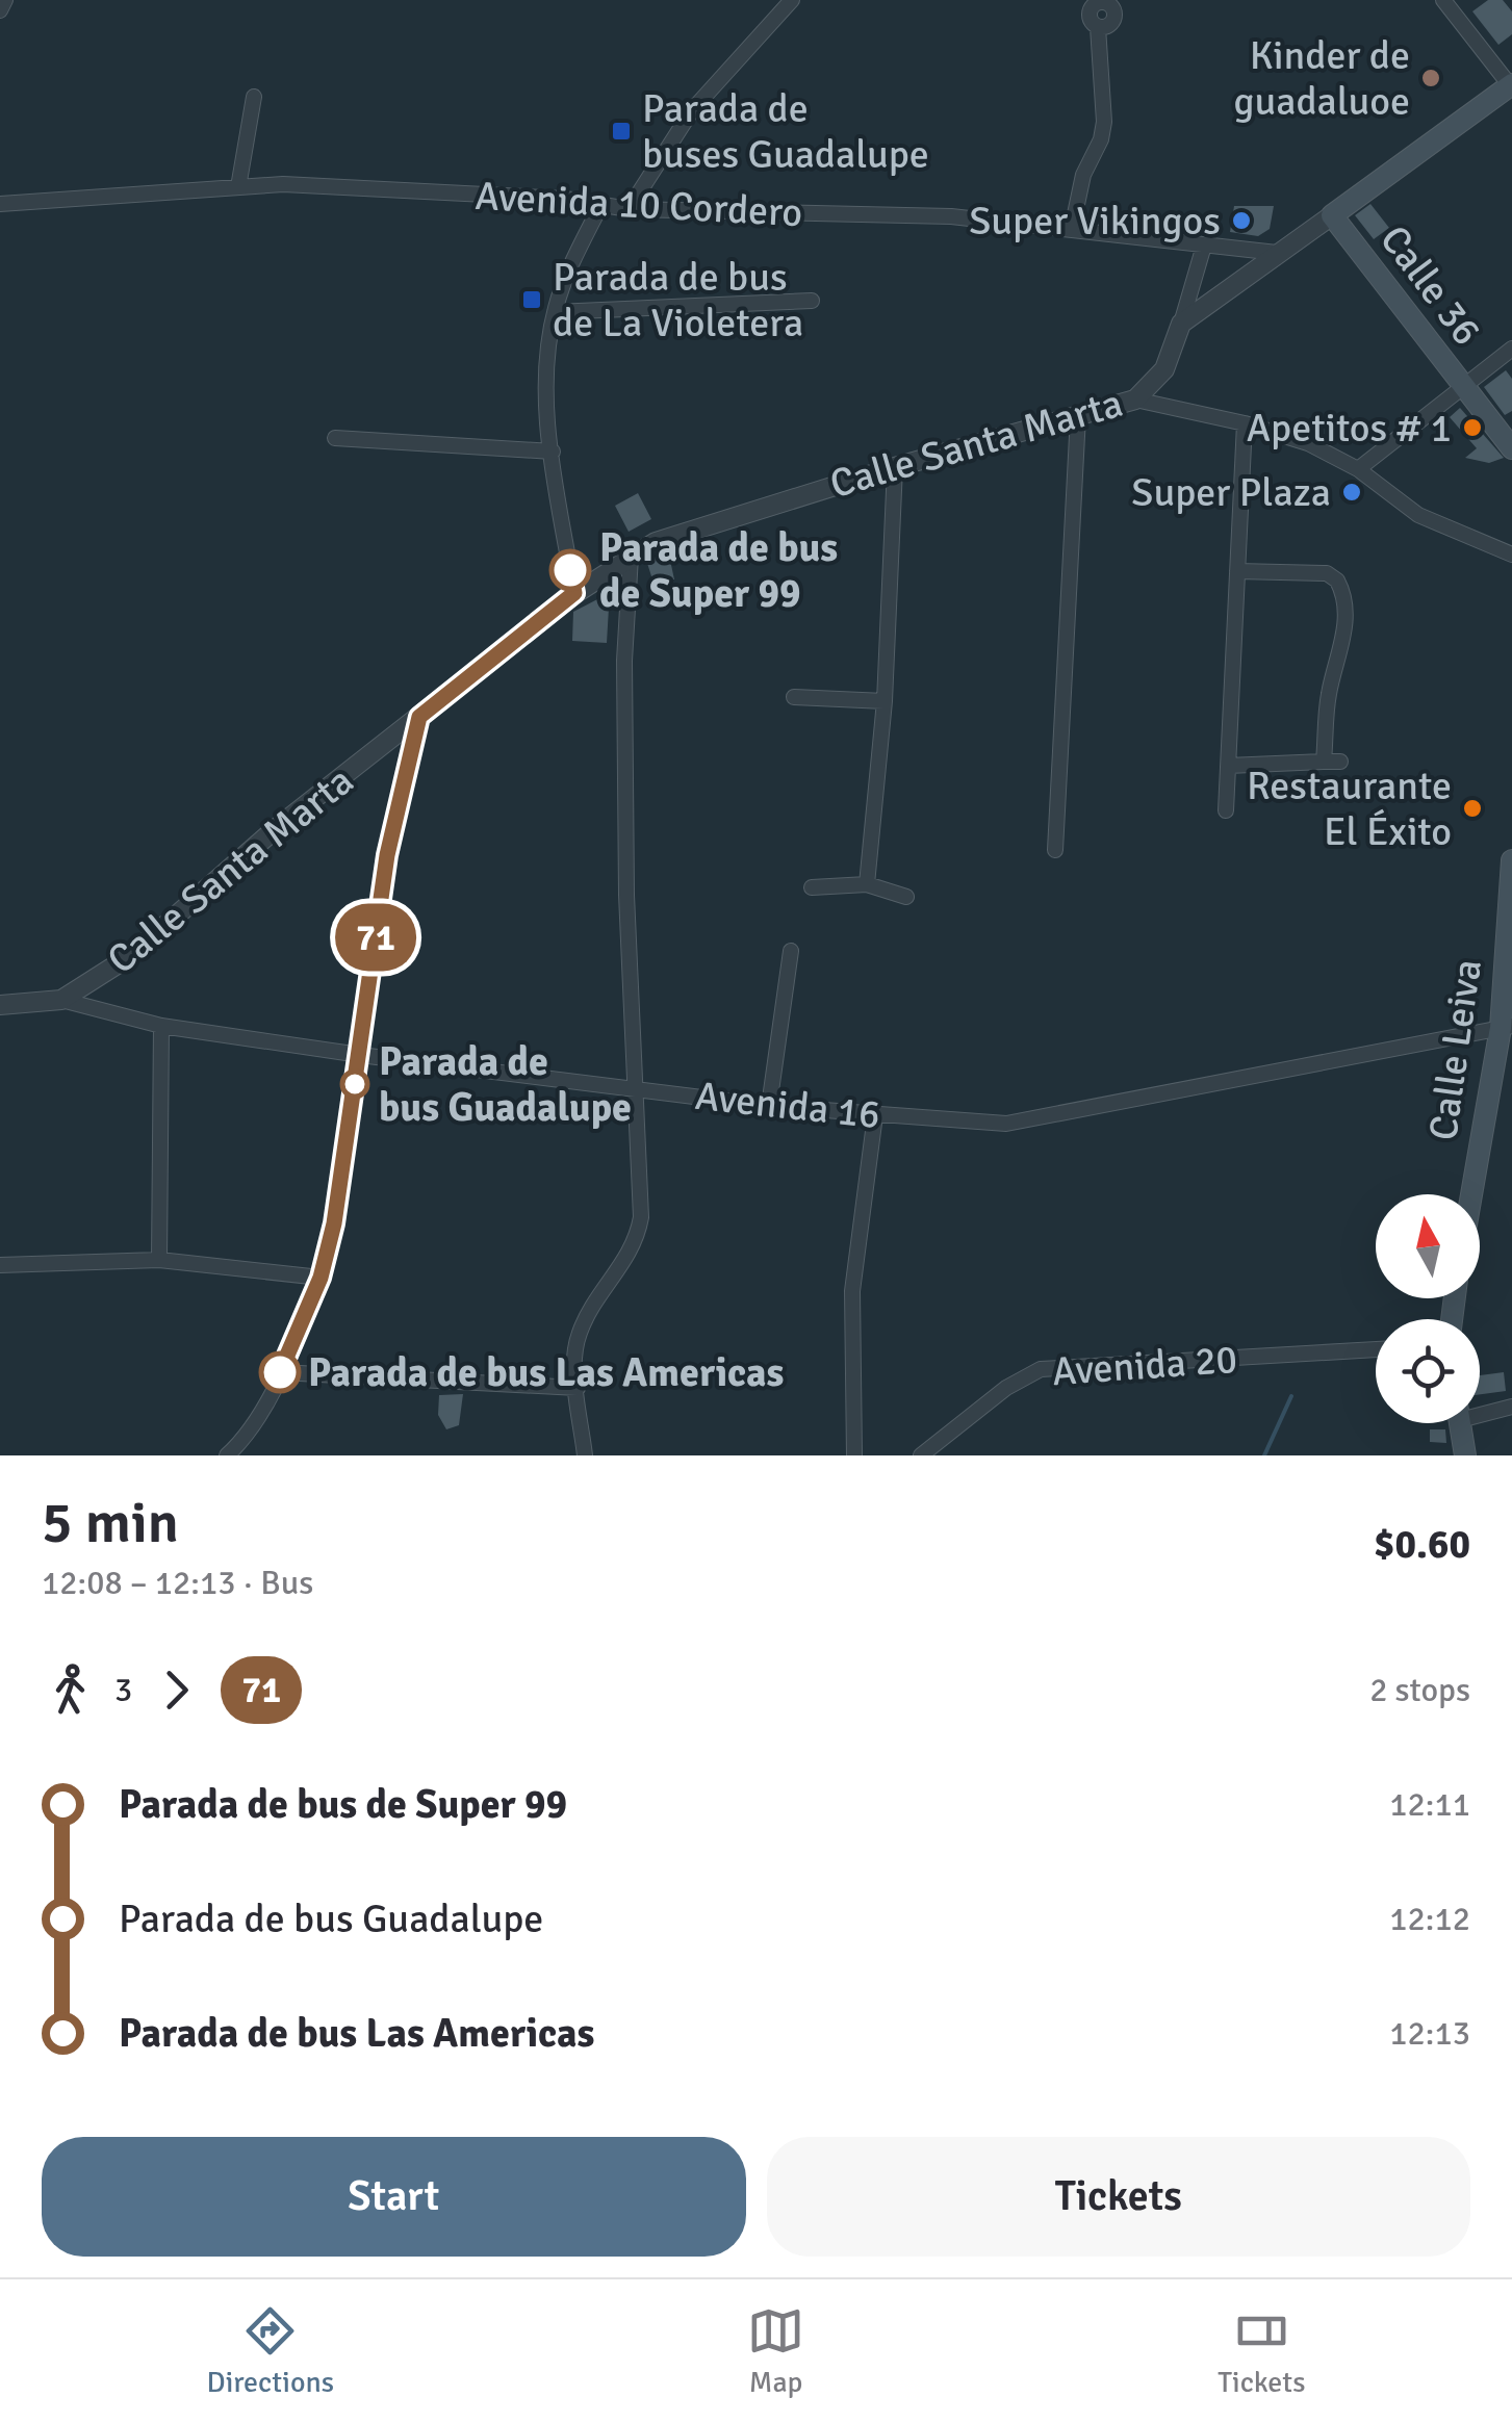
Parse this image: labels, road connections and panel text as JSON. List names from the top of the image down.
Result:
{
  "streets": {
    "main road": ["Calle 36", "Calle Leiva"],
    "street": [
      "Avenida 10 Cordero",
      "Calle Santa Marta",
      "Avenida 16",
      "Avenida 20"
    ]
  },
  "crossings": [
    ["Avenida 10 Cordero", "Calle Santa Marta"],
    ["Calle Santa Marta", "Avenida 16"],
    ["Calle Leiva", "Avenida 16"]
  ],
  "places": {
    "other": [
      "Kinder de guadaluoe",
      "Super Vikingos",
      "Apetitos # 1",
      "Super Plaza",
      "Parada de bus de Super 99",
      "Restaurante El Éxito",
      "Parada de bus Guadalupe",
      "Parada de bus Las Americas"
    ],
    "transit": ["Parada de buses Guadalupe", "Parada de bus de La Violetera"]
  },
  "lines": ["bus line 71"],
  "north": "top",
  "page": {
    "on_map": "71",
    "heading": ["5 min", "12:08 – 12:13 · Bus", "$0.60"],
    "legs": ["3", "71", "2 stops"],
    "list": [
      {
        "name": "Parada de bus de Super 99",
        "value": "12:11"
      },
      {
        "name": "Parada de bus Guadalupe",
        "value": "12:12"
      },
      {
        "name": "Parada de bus Las Americas",
        "value": "12:13"
      }
    ],
    "buttons": ["Start", "Tickets"],
    "tabs": ["Directions", "Map", "Tickets"]
  }
}
